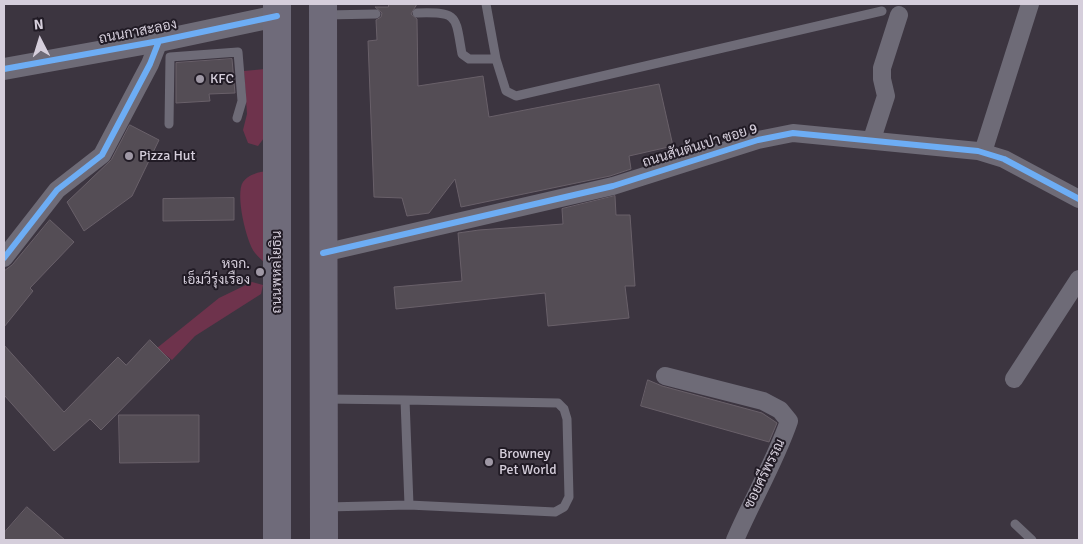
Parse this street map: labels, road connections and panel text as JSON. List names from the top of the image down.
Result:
{
  "streets": {
    "main road": ["ถนนพหลโยธิน"],
    "street": ["ถนนกาสะลอง", "ถนนสันต้นเปา ซอย 9", "ซอยศรีพรรณ"]
  },
  "crossings": [
    ["ถนนกาสะลอง", "ถนนพหลโยธิน"]
  ],
  "places": [
    "KFC",
    "Pizza Hut",
    "หจก. เอ็มวีรุ่งเรือง",
    "Browney Pet World"
  ],
  "north": "top"
}
